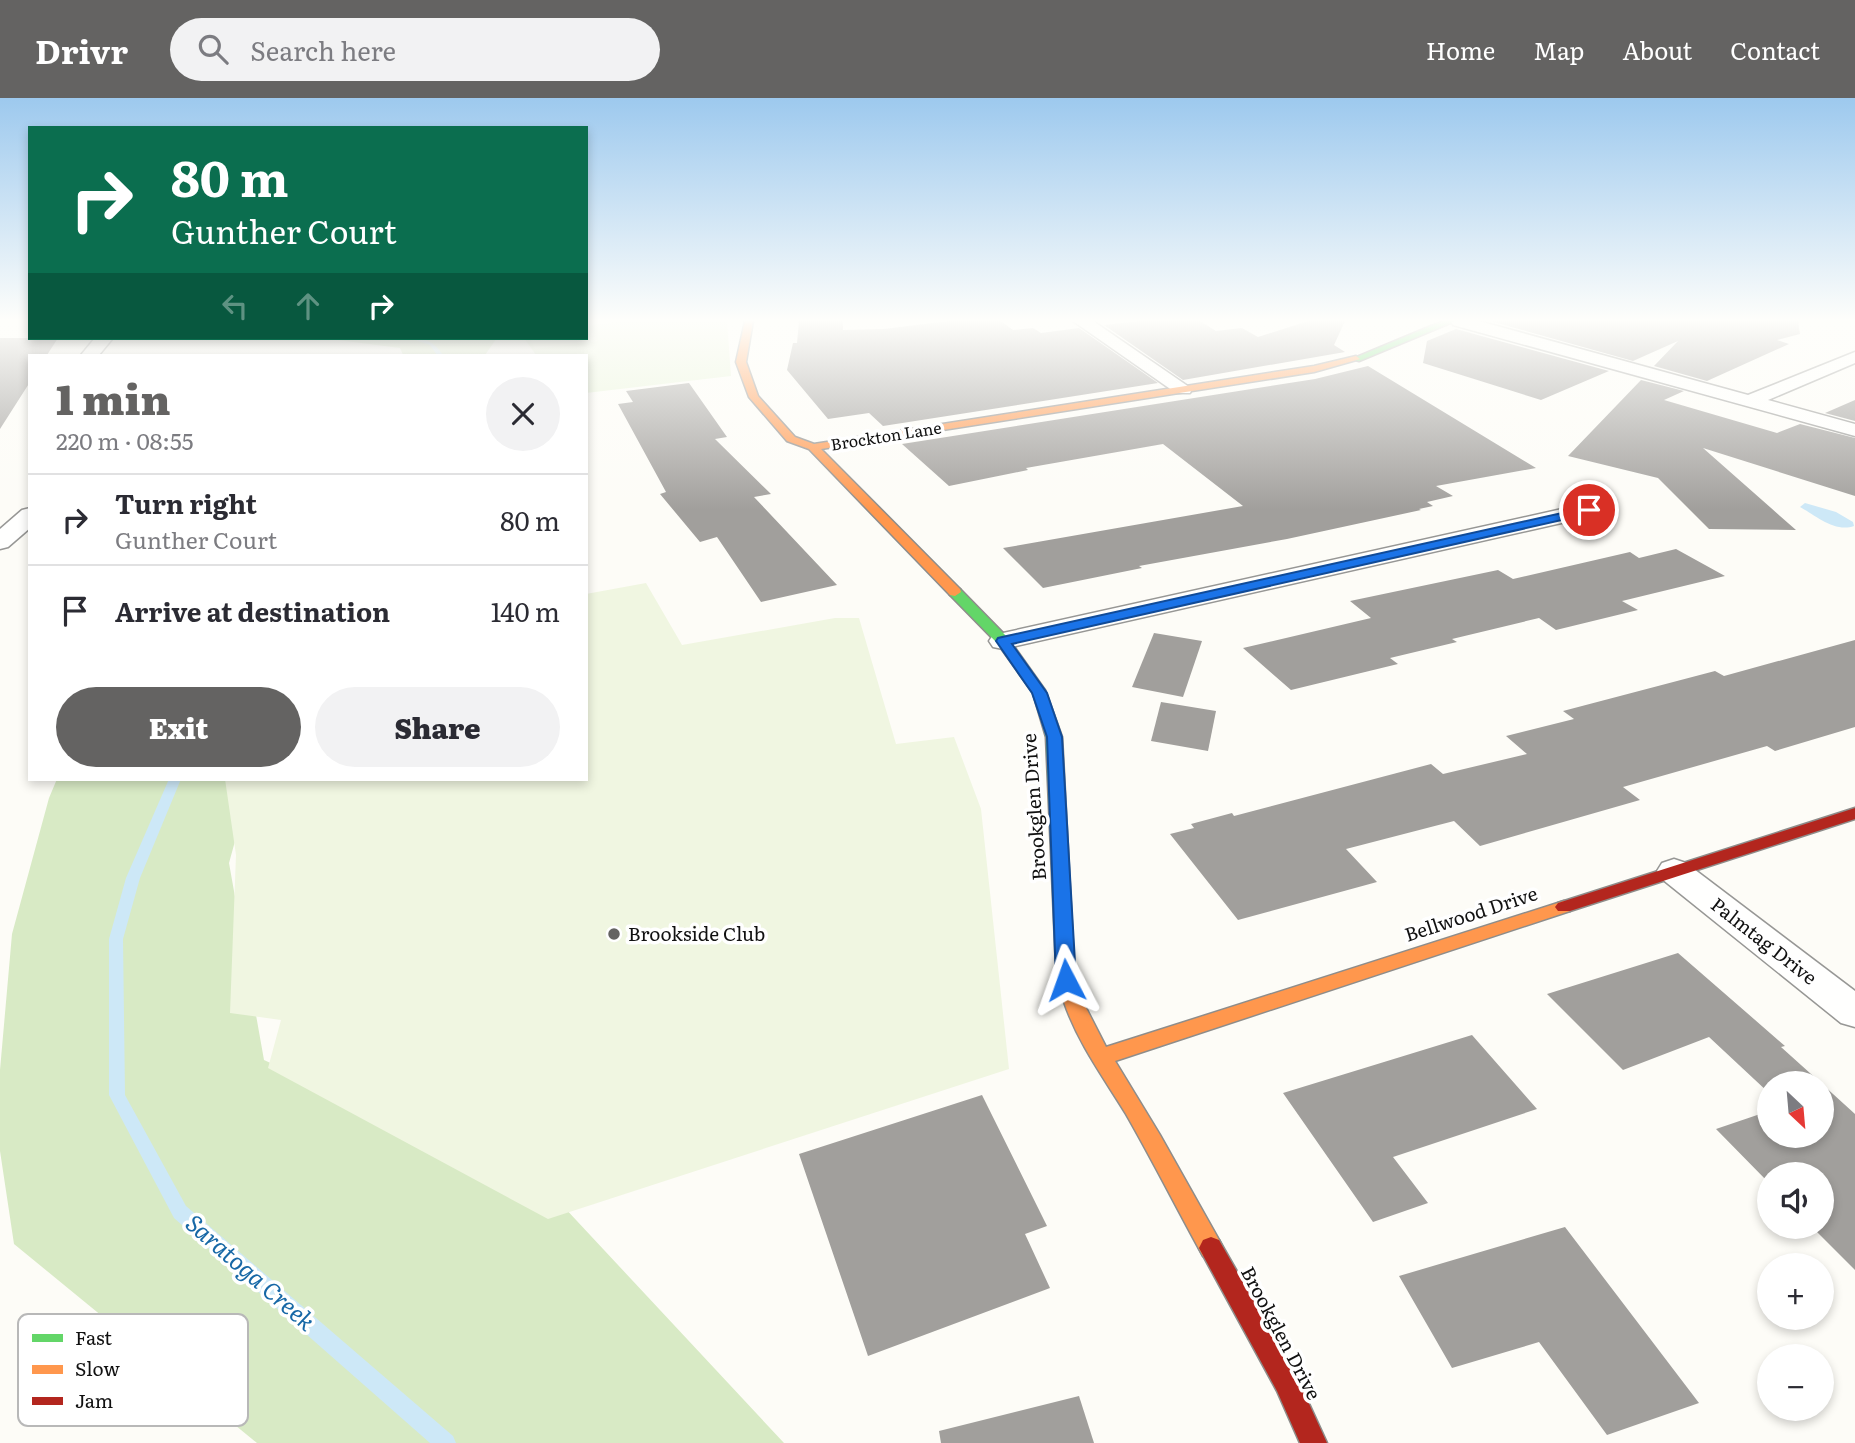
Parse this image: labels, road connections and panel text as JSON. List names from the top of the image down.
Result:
{
  "streets": {
    "street": [
      "Brockton Lane",
      "Brookglen Drive",
      "Bellwood Drive",
      "Palmtag Drive"
    ]
  },
  "crossings": [
    ["Brockton Lane", "Brookglen Drive"],
    ["Brookglen Drive", "Bellwood Drive"],
    ["Bellwood Drive", "Palmtag Drive"]
  ],
  "water": ["Saratoga Creek"],
  "places": ["Brookside Club"],
  "legend": ["Fast", "Slow", "Jam"],
  "north": "bottom right",
  "page": {
    "header": "Drivr",
    "search": "Search here",
    "nav": [
      "Home",
      "Map",
      "About",
      "Contact"
    ],
    "turn": ["80 m", "Gunther Court"],
    "heading": ["1 min", "220 m · 08:55"],
    "list": [
      {
        "name": "Turn right",
        "note": "Gunther Court",
        "value": "80 m"
      },
      {
        "name": "Arrive at destination",
        "value": "140 m"
      }
    ],
    "buttons": ["Exit", "Share"],
    "map_buttons": ["+", "−"]
  }
}
